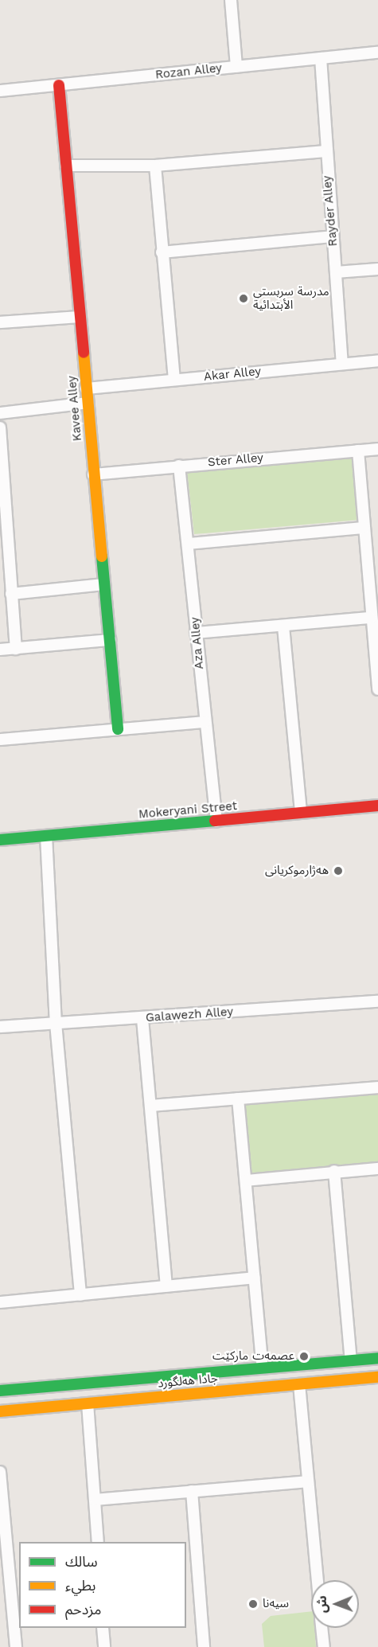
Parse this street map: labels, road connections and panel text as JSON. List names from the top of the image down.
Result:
{
  "streets": {
    "street": [
      "Rozan Alley",
      "Rayder Alley",
      "Akar Alley",
      "Kavee Alley",
      "Ster Alley",
      "Aza Alley",
      "Mokeryani Street",
      "Galawezh Alley",
      "جادا هەلگورد"
    ]
  },
  "crossings": [
    ["Rozan Alley", "Rayder Alley"],
    ["Rozan Alley", "Kavee Alley"],
    ["Rayder Alley", "Akar Alley"],
    ["Akar Alley", "Kavee Alley"],
    ["Kavee Alley", "Ster Alley"],
    ["Ster Alley", "Aza Alley"],
    ["Aza Alley", "Mokeryani Street"]
  ],
  "places": [
    "مدرسة سربستي الأبتدائية",
    "ھەژارموکریانی",
    "عصمه‌ت ماركێت",
    "سیەنا"
  ],
  "legend": ["سالك", "بطيء", "مزدحم"],
  "north": "left"
}
